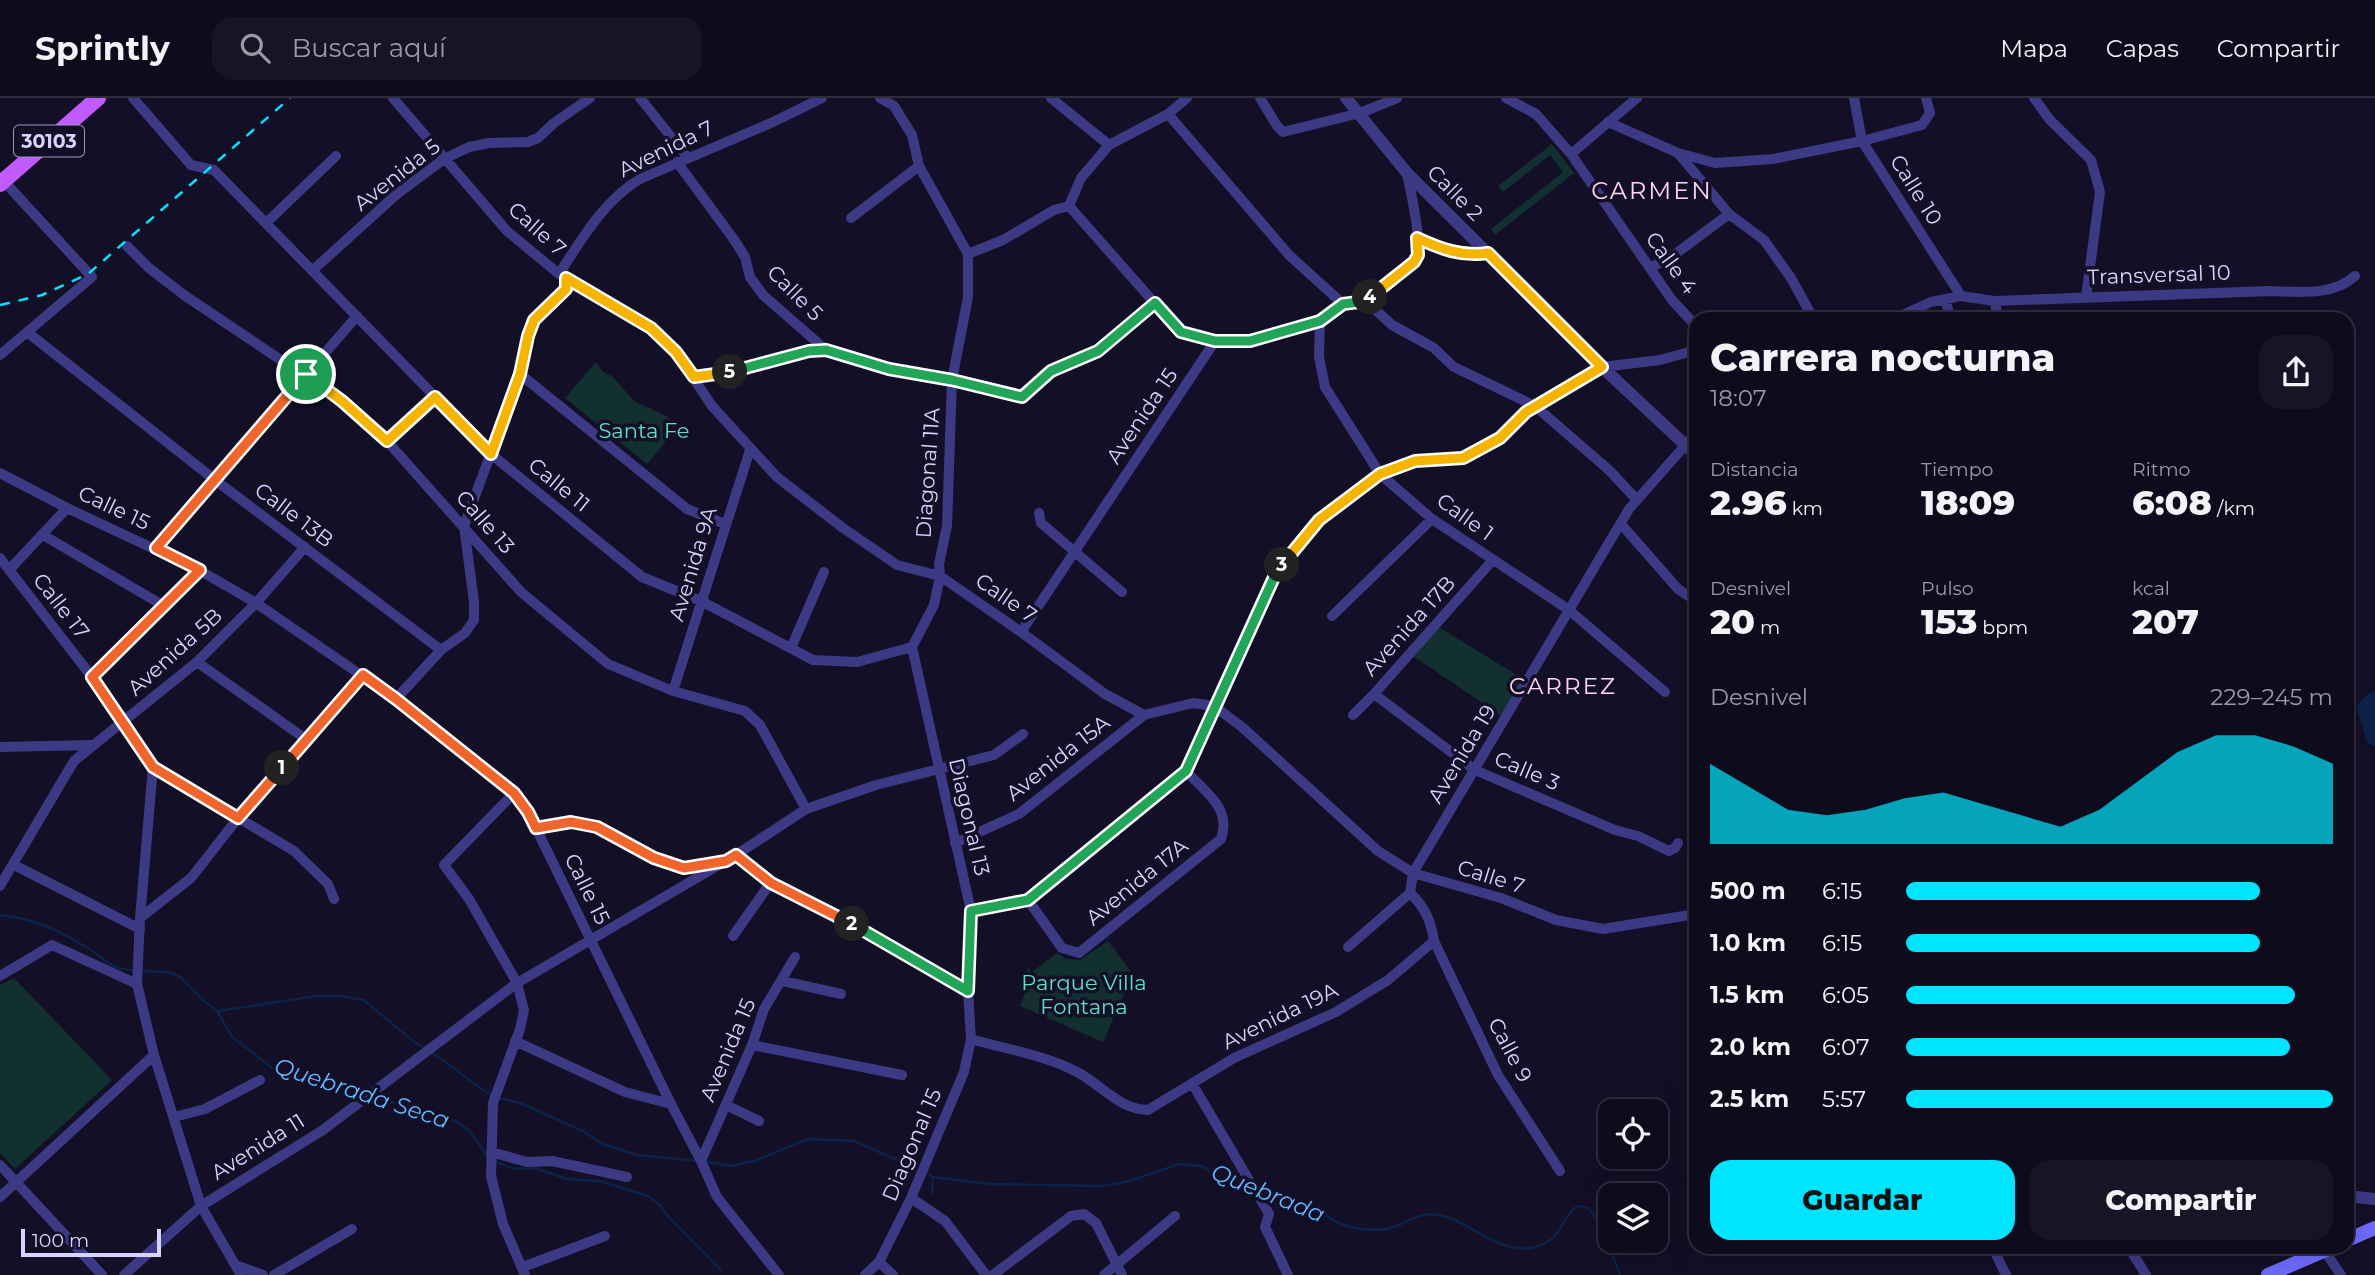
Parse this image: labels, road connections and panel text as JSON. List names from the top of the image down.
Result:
{
  "streets": {
    "main road": ["30103"],
    "street": [
      "Avenida 7",
      "Avenida 5",
      "Calle 10",
      "Calle 2",
      "Calle 7",
      "Calle 4",
      "Transversal 10",
      "Calle 5",
      "Avenida 15",
      "Diagonal 11A",
      "Calle 11",
      "Calle 15",
      "Calle 13B",
      "Calle 1",
      "Calle 13",
      "Avenida 9A",
      "Calle 17",
      "Avenida 17B",
      "Avenida 5B",
      "Avenida 19",
      "Avenida 15A",
      "Calle 3",
      "Diagonal 13",
      "Avenida 17A",
      "Avenida 19A",
      "Calle 9",
      "Diagonal 15",
      "Avenida 11"
    ]
  },
  "crossings": [
    ["Avenida 7", "Calle 7"],
    ["Avenida 7", "Calle 5"],
    ["Avenida 7", "Calle 11"],
    ["Avenida 7", "Calle 15"],
    ["Avenida 7", "Calle 13B"],
    ["Avenida 7", "Calle 13"],
    ["Avenida 5", "Calle 7"],
    ["Avenida 5", "Calle 11"],
    ["Calle 10", "Transversal 10"],
    ["Calle 7", "Avenida 15"],
    ["Calle 7", "Diagonal 11A"],
    ["Calle 7", "Avenida 9A"],
    ["Calle 7", "Avenida 19"],
    ["Calle 7", "Avenida 15A"],
    ["Calle 5", "Diagonal 11A"],
    ["Avenida 15", "Calle 15"],
    ["Diagonal 11A", "Calle 11"],
    ["Diagonal 11A", "Diagonal 13"],
    ["Calle 11", "Avenida 9A"],
    ["Calle 11", "Diagonal 13"],
    ["Calle 15", "Avenida 5B"],
    ["Calle 15", "Avenida 11"],
    ["Calle 13B", "Avenida 5B"],
    ["Calle 1", "Avenida 17B"],
    ["Calle 1", "Avenida 19"],
    ["Calle 13", "Avenida 9A"],
    ["Calle 13", "Avenida 11"],
    ["Calle 17", "Avenida 5B"],
    ["Avenida 17B", "Calle 3"],
    ["Avenida 19", "Calle 3"],
    ["Avenida 19", "Calle 9"],
    ["Avenida 15A", "Diagonal 13"],
    ["Diagonal 13", "Avenida 19A"],
    ["Diagonal 13", "Diagonal 15"],
    ["Diagonal 13", "Avenida 11"],
    ["Avenida 19A", "Calle 9"],
    ["Avenida 19A", "Diagonal 15"]
  ],
  "districts": ["CARMEN", "CARREZ"],
  "water": ["Quebrada Seca", "Quebrada"],
  "parks": ["Santa Fe", "Parque Villa Fontana"],
  "scale_bar": "100 m",
  "page": {
    "header": "Sprintly",
    "search": "Buscar aquí",
    "nav": ["Mapa", "Capas", "Compartir"],
    "pins": [
      "4",
      "5",
      "3",
      "1",
      "2"
    ],
    "heading": ["Carrera nocturna", "18:07"],
    "stats": [
      ["Distancia", "2.96 km"],
      ["Tiempo", "18:09"],
      ["Ritmo", "6:08 /km"],
      ["Desnivel", "20 m"],
      ["Pulso", "153 bpm"],
      ["kcal", "207"]
    ],
    "chart": ["Desnivel", "229–245 m"],
    "list": [
      {
        "name": "500 m",
        "note": "6:15"
      },
      {
        "name": "1.0 km",
        "note": "6:15"
      },
      {
        "name": "1.5 km",
        "note": "6:05"
      },
      {
        "name": "2.0 km",
        "note": "6:07"
      },
      {
        "name": "2.5 km",
        "note": "5:57"
      }
    ],
    "buttons": ["Guardar", "Compartir"],
    "scale": "100 m"
  }
}
